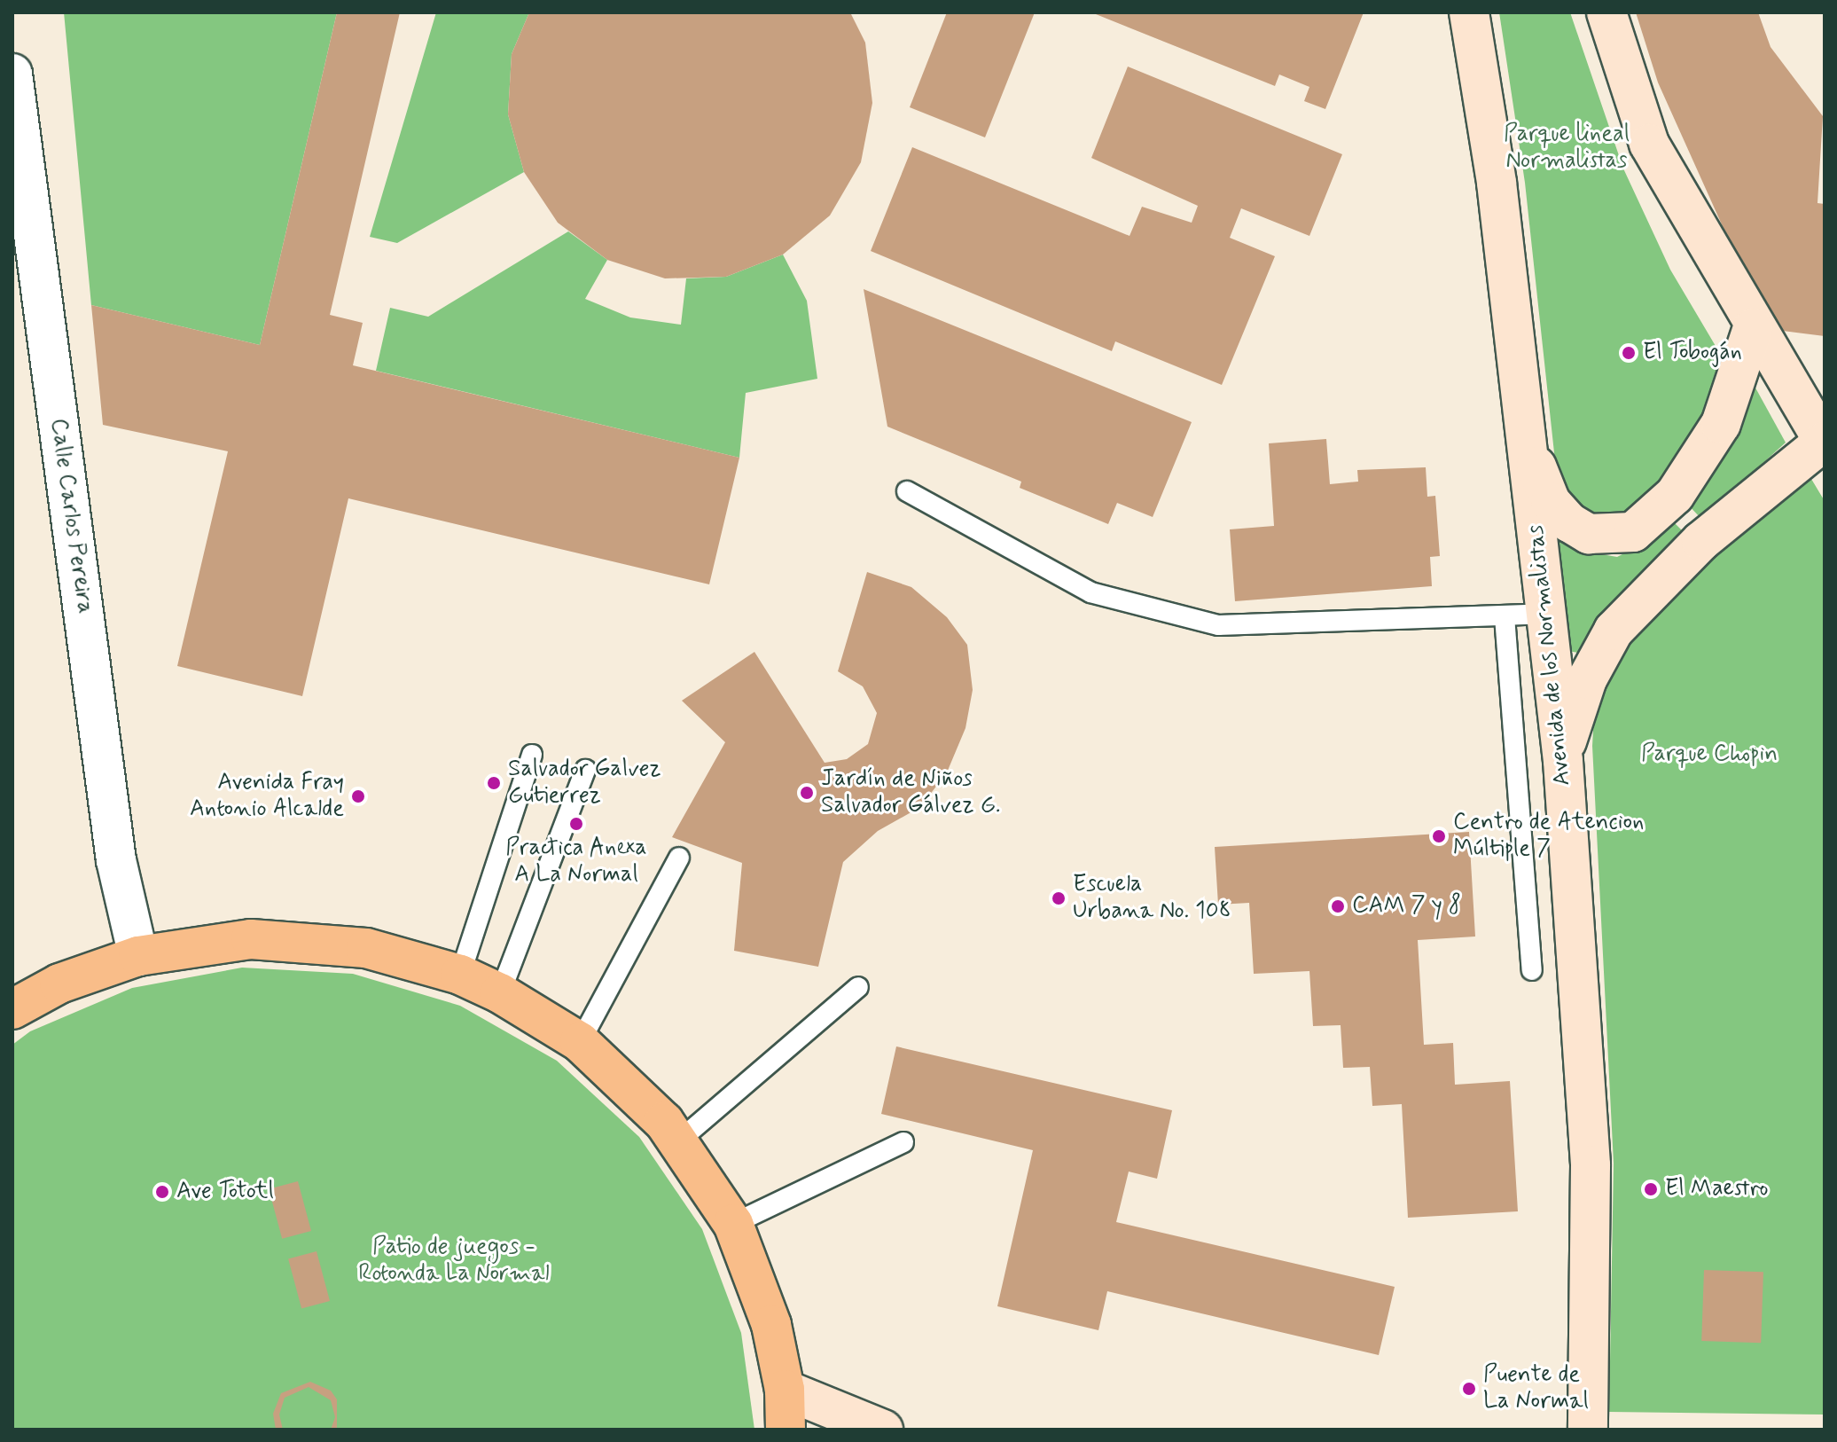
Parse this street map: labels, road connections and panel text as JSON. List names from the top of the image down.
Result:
{
  "streets": {
    "street": ["Calle Carlos Pereira", "Avenida de los Normalistas"]
  },
  "parks": ["Parque lineal Normalistas", "Parque Chopin", "Patio de juegos - Rotonda La Normal"],
  "places": [
    "El Tobogán",
    "Salvador Galvez Gutierrez",
    "Jardín de Niños Salvador Gálvez G.",
    "Avenida Fray Antonio Alcalde",
    "Practica Anexa A La Normal",
    "Centro de Atencion Múltiple 7",
    "Escuela Urbana No. 108",
    "CAM 7 y 8",
    "El Maestro",
    "Ave Tototl",
    "Puente de La Normal"
  ]
}
